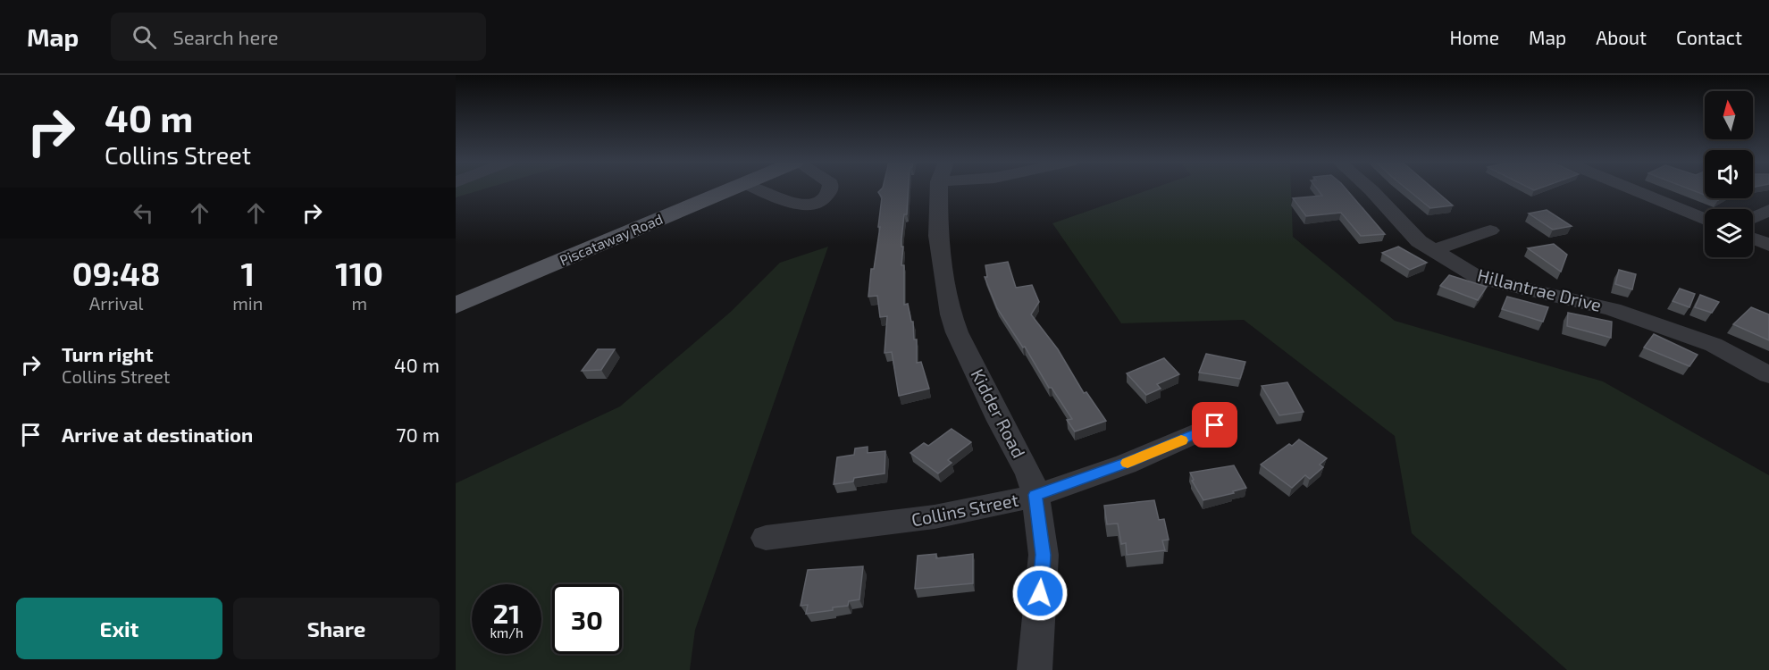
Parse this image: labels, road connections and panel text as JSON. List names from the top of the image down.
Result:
{
  "streets": {
    "main road": ["Piscataway Road"],
    "street": ["Hillantrae Drive", "Kidder Road", "Collins Street"]
  },
  "crossings": [
    ["Kidder Road", "Collins Street"]
  ],
  "north": "top",
  "page": {
    "header": "Map",
    "search": "Search here",
    "nav": [
      "Home",
      "Map",
      "About",
      "Contact"
    ],
    "turn": ["40 m", "Collins Street"],
    "eta": [
      "09:48",
      "Arrival",
      "1",
      "min",
      "110",
      "m"
    ],
    "list": [
      {
        "name": "Turn right",
        "note": "Collins Street",
        "value": "40 m"
      },
      {
        "name": "Arrive at destination",
        "value": "70 m"
      }
    ],
    "speed": "21 km/h",
    "limit": "30",
    "buttons": ["Exit", "Share"]
  }
}
